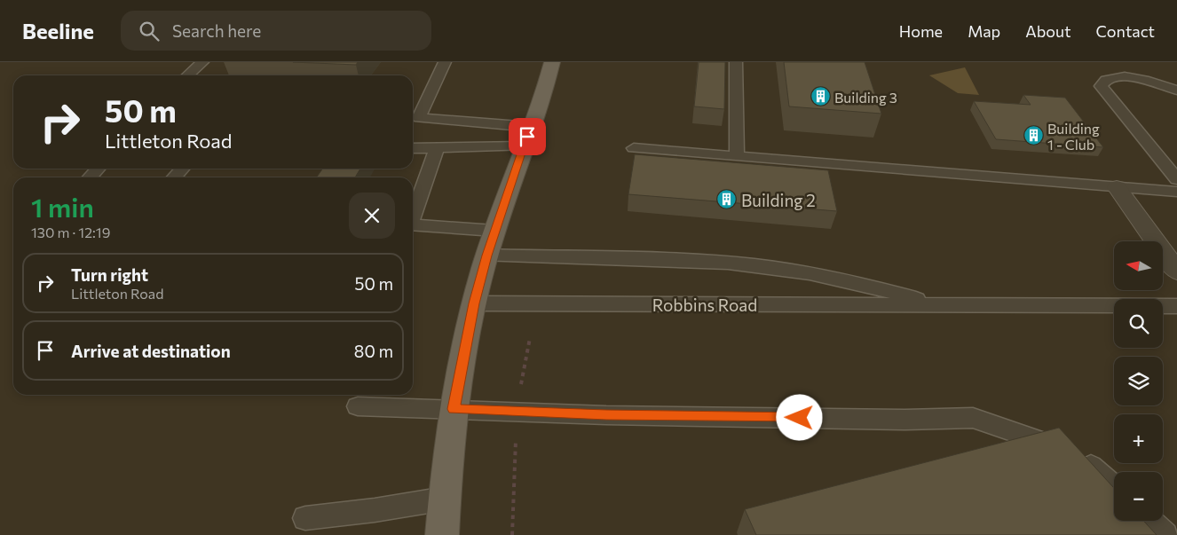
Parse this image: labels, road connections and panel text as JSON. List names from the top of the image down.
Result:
{
  "streets": {
    "lane": ["Robbins Road"]
  },
  "places": {
    "building": ["Building 3", "Building 1 - Club", "Building 2"]
  },
  "north": "left",
  "page": {
    "header": "Beeline",
    "search": "Search here",
    "nav": [
      "Home",
      "Map",
      "About",
      "Contact"
    ],
    "turn": ["50 m", "Littleton Road"],
    "heading": ["1 min", "130 m · 12:19"],
    "map_buttons": ["+", "−"],
    "list": [
      {
        "name": "Turn right",
        "note": "Littleton Road",
        "value": "50 m"
      },
      {
        "name": "Arrive at destination",
        "value": "80 m"
      }
    ]
  }
}
